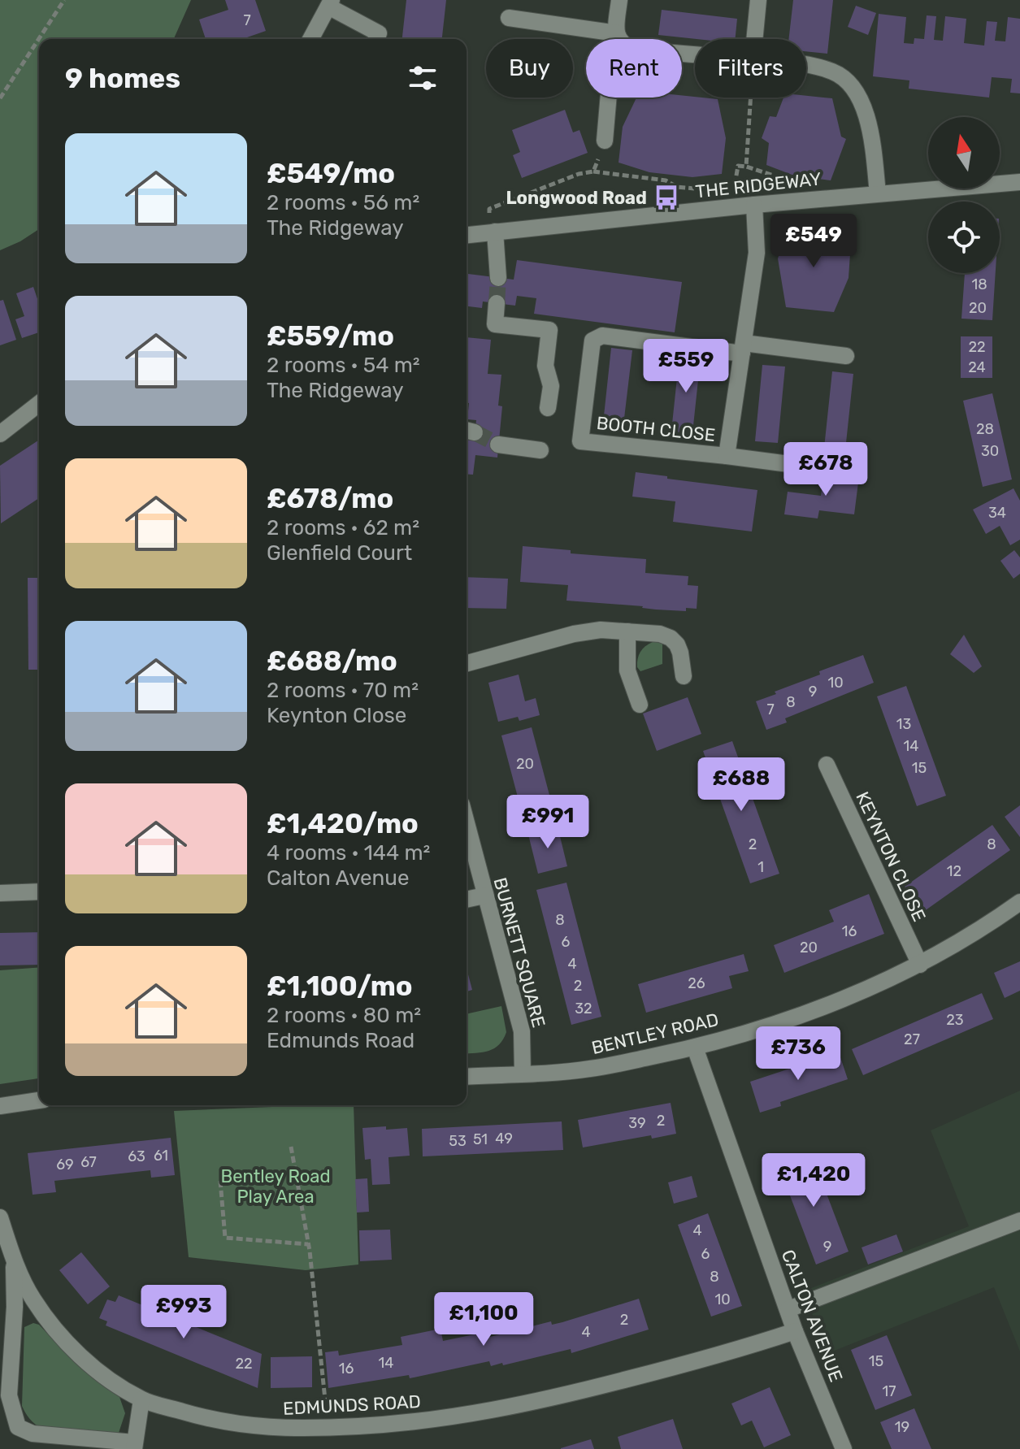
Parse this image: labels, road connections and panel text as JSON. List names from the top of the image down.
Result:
{
  "streets": {
    "street": [
      "THE RIDGEWAY",
      "BOOTH CLOSE",
      "KEYNTON CLOSE",
      "BURNETT SQUARE",
      "BENTLEY ROAD",
      "CALTON AVENUE",
      "EDMUNDS ROAD"
    ]
  },
  "crossings": [
    ["THE RIDGEWAY", "BOOTH CLOSE"],
    ["KEYNTON CLOSE", "BENTLEY ROAD"],
    ["BURNETT SQUARE", "BENTLEY ROAD"],
    ["BENTLEY ROAD", "CALTON AVENUE"],
    ["CALTON AVENUE", "EDMUNDS ROAD"]
  ],
  "parks": ["Bentley Road Play Area"],
  "places": {
    "bus stop": ["Longwood Road"]
  },
  "house_numbers": [
    "7",
    "18",
    "20",
    "22",
    "24",
    "28",
    "30",
    "34",
    "10",
    "9",
    "8",
    "7",
    "13",
    "14",
    "20",
    "15",
    "2",
    "8",
    "1",
    "12",
    "8",
    "16",
    "6",
    "20",
    "4",
    "26",
    "2",
    "32",
    "23",
    "27",
    "2",
    "39",
    "49",
    "51",
    "53",
    "61",
    "63",
    "67",
    "69",
    "4",
    "9",
    "6",
    "8",
    "10",
    "2",
    "4",
    "15",
    "14",
    "22",
    "16",
    "17",
    "19"
  ],
  "north": "top",
  "page": {
    "chip": ["Buy", "Rent", "Filters"],
    "heading": "9 homes",
    "list": [
      {
        "name": "£549/mo",
        "note": "2 rooms · 56 m² · The Ridgeway"
      },
      {
        "name": "£559/mo",
        "note": "2 rooms · 54 m² · The Ridgeway"
      },
      {
        "name": "£678/mo",
        "note": "2 rooms · 62 m² · Glenfield Court"
      },
      {
        "name": "£688/mo",
        "note": "2 rooms · 70 m² · Keynton Close"
      },
      {
        "name": "£1,420/mo",
        "note": "4 rooms · 144 m² · Calton Avenue"
      },
      {
        "name": "£1,100/mo",
        "note": "2 rooms · 80 m² · Edmunds Road"
      }
    ],
    "price": [
      "£549",
      "£559",
      "£678",
      "£688",
      "£991",
      "£736",
      "£1,420",
      "£993",
      "£1,100"
    ]
  }
}
